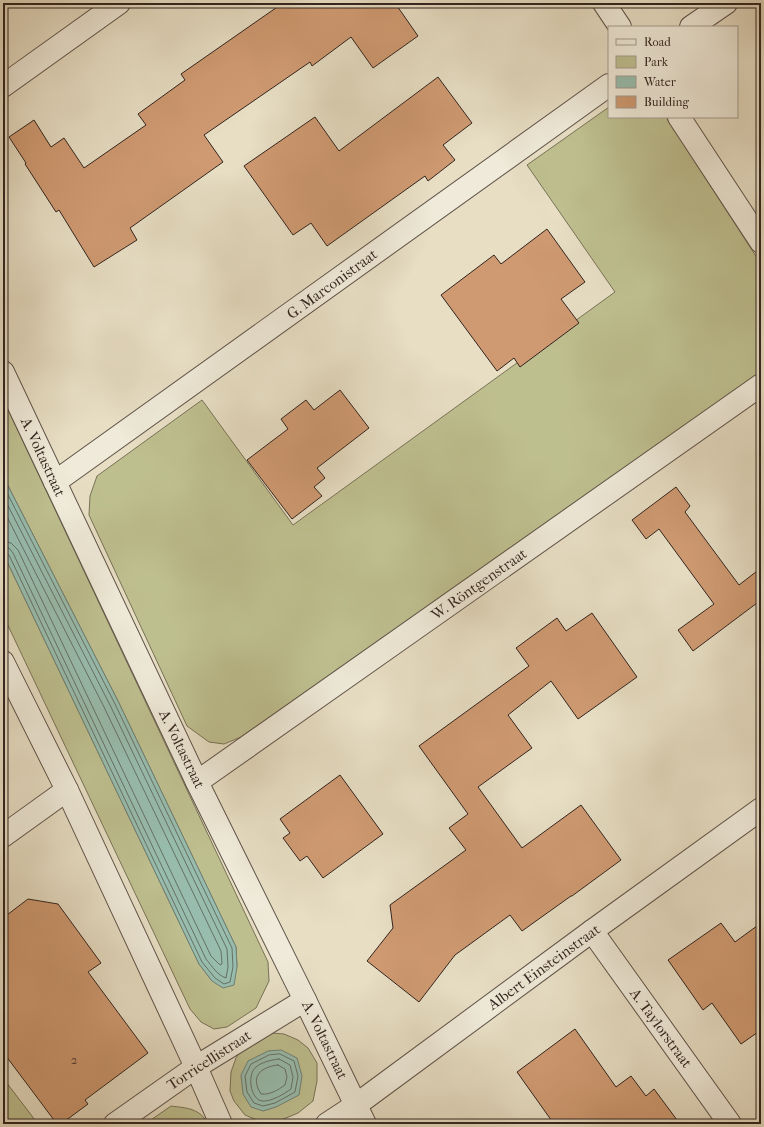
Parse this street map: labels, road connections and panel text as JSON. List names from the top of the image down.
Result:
{
  "streets": {
    "street": [
      "G. Marconistraat",
      "A. Voltastraat",
      "W. Röntgenstraat",
      "Albert Einsteinstraat",
      "A. Taylorstraat",
      "Torricellistraat"
    ]
  },
  "crossings": [
    ["G. Marconistraat", "A. Voltastraat"],
    ["A. Voltastraat", "W. Röntgenstraat"],
    ["A. Voltastraat", "Albert Einsteinstraat"],
    ["A. Voltastraat", "Torricellistraat"],
    ["Albert Einsteinstraat", "A. Taylorstraat"]
  ],
  "house_numbers": ["2"],
  "legend": [
    "Road",
    "Park",
    "Water",
    "Building"
  ]
}
